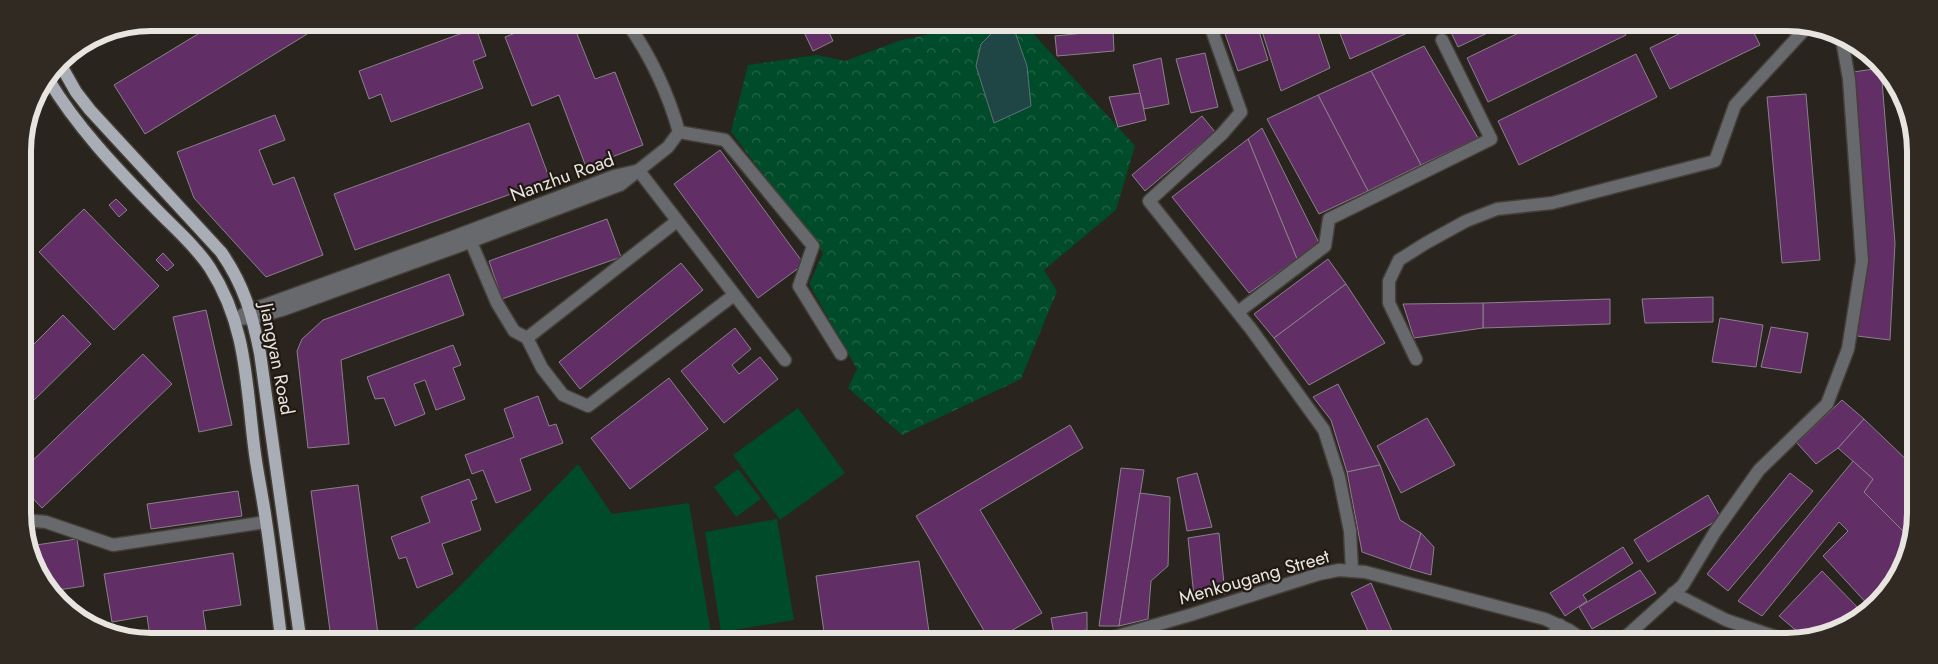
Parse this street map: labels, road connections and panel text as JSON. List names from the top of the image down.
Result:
{
  "streets": {
    "main road": ["Jiangyan Road"],
    "street": ["Nanzhu Road", "Menkougang Street"]
  },
  "crossings": [
    ["Nanzhu Road", "Jiangyan Road"]
  ]
}
